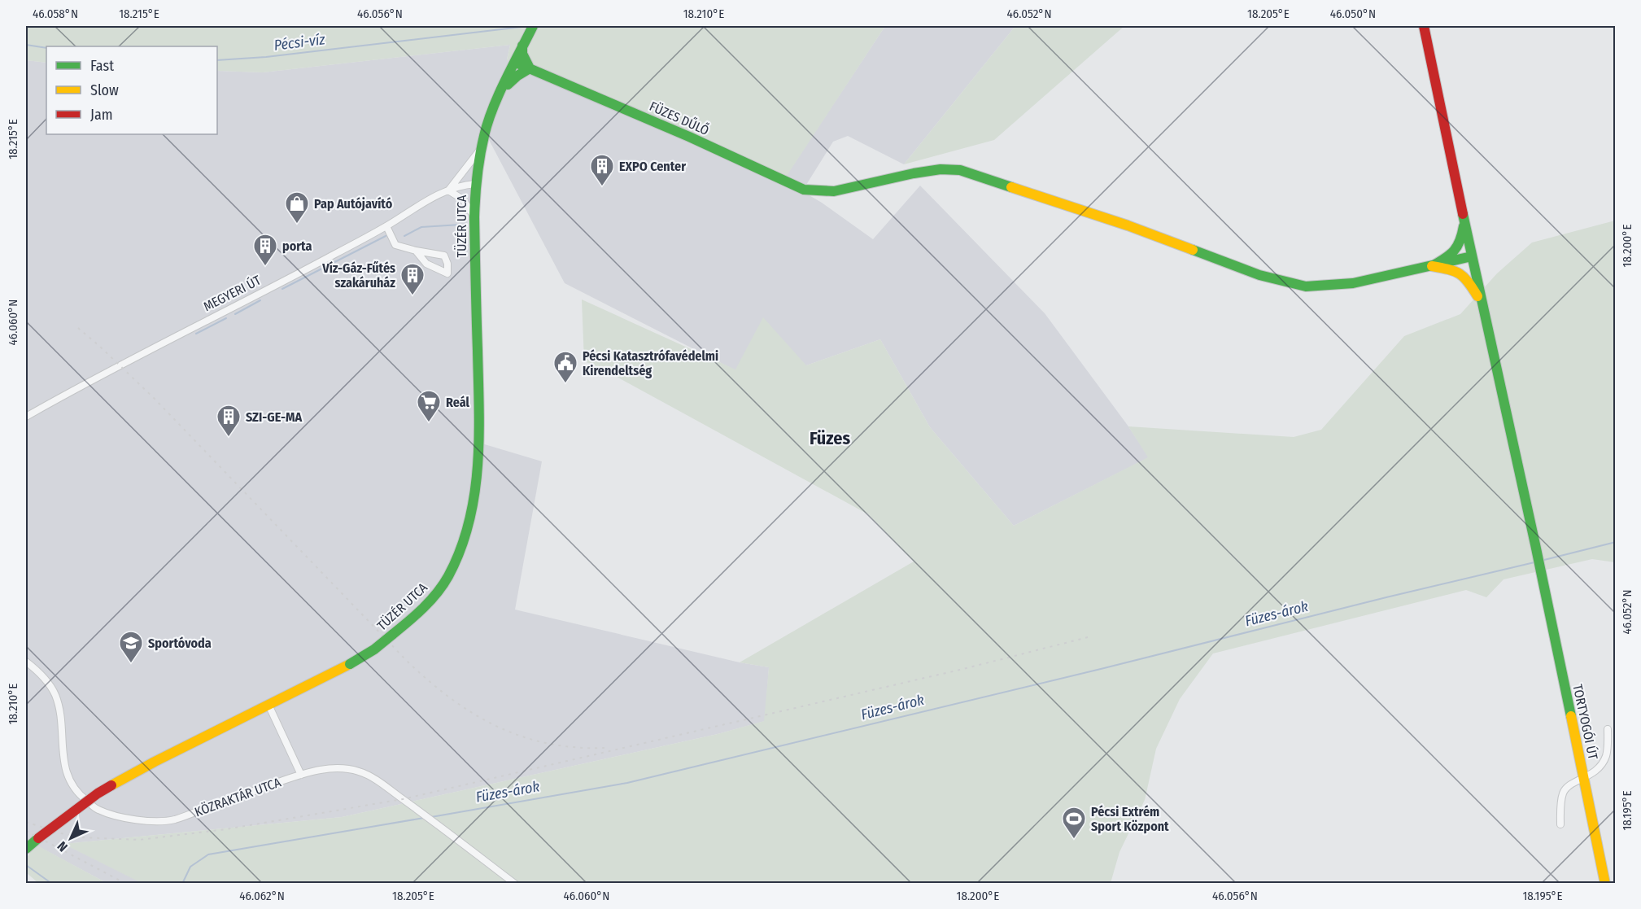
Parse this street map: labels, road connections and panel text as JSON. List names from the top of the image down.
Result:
{
  "streets": {
    "street": [
      "FÜZES DŰLŐ",
      "TÜZÉR UTCA",
      "MEGYERI ÚT",
      "TORTYOGÓI ÚT",
      "KÖZRAKTÁR UTCA"
    ]
  },
  "crossings": [
    ["FÜZES DŰLŐ", "MEGYERI ÚT"],
    ["FÜZES DŰLŐ", "TORTYOGÓI ÚT"],
    ["TÜZÉR UTCA", "MEGYERI ÚT"]
  ],
  "districts": ["Füzes"],
  "water": ["Pécsi-víz", "Füzes-árok"],
  "places": {
    "building": [
      "EXPO Center",
      "porta",
      "Víz-Gáz-Fűtés szakáruház",
      "SZI-GE-MA"
    ],
    "shop": ["Pap Autójavító"],
    "public building": ["Pécsi Katasztrófavédelmi Kirendeltség"],
    "supermarket": ["Reál"],
    "school or university": ["Sportóvoda"],
    "sports": ["Pécsi Extrém Sport Központ"]
  },
  "legend": ["Fast", "Slow", "Jam"],
  "north": "bottom left",
  "coordinates": [
    "46.058°N",
    "18.215°E",
    "46.056°N",
    "18.210°E",
    "46.052°N",
    "18.205°E",
    "46.050°N",
    "18.200°E",
    "46.060°N",
    "18.195°E",
    "46.062°N"
  ]
}
